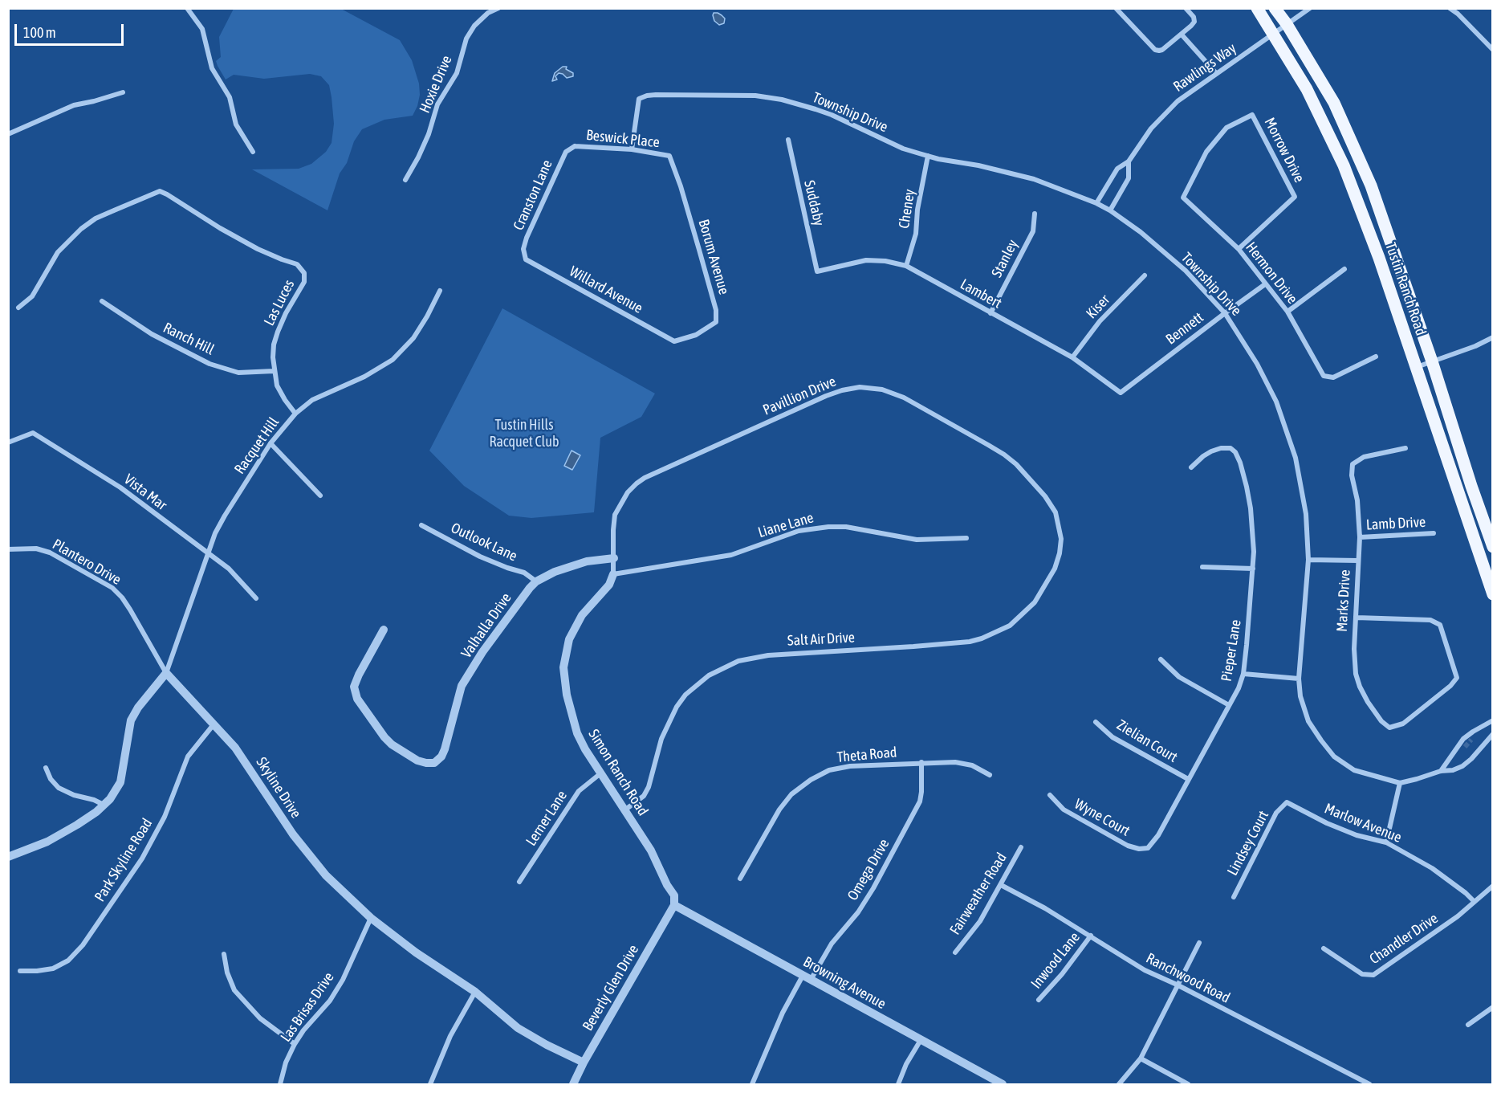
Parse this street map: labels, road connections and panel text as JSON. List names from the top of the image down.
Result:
{
  "streets": {
    "main road": ["Tustin Ranch Road"],
    "street": [
      "Rawlings Way",
      "Hoxie Drive",
      "Township Drive",
      "Beswick Place",
      "Morrow Drive",
      "Cranston Lane",
      "Suddaby",
      "Cheney",
      "Borum Avenue",
      "Stanley",
      "Hermon Drive",
      "Willard Avenue",
      "Lambert",
      "Las Luces",
      "Kiser",
      "Bennett",
      "Ranch Hill",
      "Pavillion Drive",
      "Racquet Hill",
      "Vista Mar",
      "Lamb Drive",
      "Liane Lane",
      "Outlook Lane",
      "Plantero Drive",
      "Marks Drive",
      "Valhalla Drive",
      "Salt Air Drive",
      "Pieper Lane",
      "Zielian Court",
      "Theta Road",
      "Simon Ranch Road",
      "Skyline Drive",
      "Wyne Court",
      "Lerner Lane",
      "Marlow Avenue",
      "Lindsey Court",
      "Park Skyline Road",
      "Omega Drive",
      "Fairweather Road",
      "Chandler Drive",
      "Inwood Lane",
      "Ranchwood Road",
      "Browning Avenue",
      "Beverly Glen Drive",
      "Las Brisas Drive"
    ]
  },
  "crossings": [
    ["Rawlings Way", "Township Drive"],
    ["Rawlings Way", "Tustin Ranch Road"],
    ["Township Drive", "Beswick Place"],
    ["Township Drive", "Cheney"],
    ["Township Drive", "Bennett"],
    ["Beswick Place", "Cranston Lane"],
    ["Beswick Place", "Borum Avenue"],
    ["Morrow Drive", "Hermon Drive"],
    ["Cranston Lane", "Willard Avenue"],
    ["Suddaby", "Lambert"],
    ["Cheney", "Lambert"],
    ["Borum Avenue", "Willard Avenue"],
    ["Stanley", "Lambert"],
    ["Hermon Drive", "Bennett"],
    ["Lambert", "Kiser"],
    ["Lambert", "Bennett"],
    ["Las Luces", "Ranch Hill"],
    ["Las Luces", "Racquet Hill"],
    ["Pavillion Drive", "Liane Lane"],
    ["Pavillion Drive", "Valhalla Drive"],
    ["Pavillion Drive", "Salt Air Drive"],
    ["Pavillion Drive", "Simon Ranch Road"],
    ["Racquet Hill", "Vista Mar"],
    ["Racquet Hill", "Plantero Drive"],
    ["Racquet Hill", "Skyline Drive"],
    ["Lamb Drive", "Marks Drive"],
    ["Liane Lane", "Simon Ranch Road"],
    ["Outlook Lane", "Valhalla Drive"],
    ["Plantero Drive", "Skyline Drive"],
    ["Salt Air Drive", "Simon Ranch Road"],
    ["Pieper Lane", "Zielian Court"],
    ["Pieper Lane", "Wyne Court"],
    ["Theta Road", "Omega Drive"],
    ["Simon Ranch Road", "Lerner Lane"],
    ["Simon Ranch Road", "Browning Avenue"],
    ["Simon Ranch Road", "Beverly Glen Drive"],
    ["Skyline Drive", "Park Skyline Road"],
    ["Skyline Drive", "Beverly Glen Drive"],
    ["Skyline Drive", "Las Brisas Drive"],
    ["Marlow Avenue", "Lindsey Court"],
    ["Marlow Avenue", "Chandler Drive"],
    ["Omega Drive", "Browning Avenue"],
    ["Fairweather Road", "Ranchwood Road"],
    ["Inwood Lane", "Ranchwood Road"],
    ["Browning Avenue", "Beverly Glen Drive"]
  ],
  "parks": ["Tustin Hills Racquet Club"],
  "scale_bar": "100 m"
}
